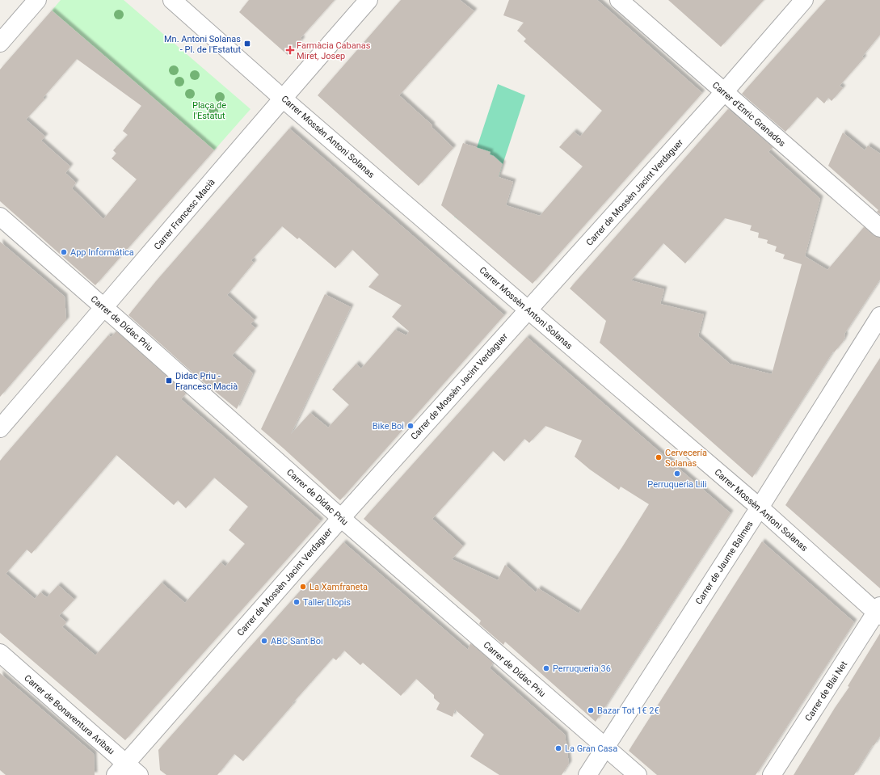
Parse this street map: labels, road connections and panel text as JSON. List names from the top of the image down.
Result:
{
  "streets": {
    "street": [
      "Carrer d'Enric Granados",
      "Carrer Mossèn Antoni Solanas",
      "Carrer de Mossèn Jacint Verdaguer",
      "Carrer Francesc Macià",
      "Carrer de Dídac Priu",
      "Carrer de Jaume Balmes",
      "Carrer de Blai Net",
      "Carrer de Bonaventura Aribau"
    ]
  },
  "crossings": [
    ["Carrer d'Enric Granados", "Carrer de Mossèn Jacint Verdaguer"],
    ["Carrer Mossèn Antoni Solanas", "Carrer de Mossèn Jacint Verdaguer"],
    ["Carrer Mossèn Antoni Solanas", "Carrer Francesc Macià"],
    ["Carrer Mossèn Antoni Solanas", "Carrer de Jaume Balmes"],
    ["Carrer Mossèn Antoni Solanas", "Carrer de Blai Net"],
    ["Carrer de Mossèn Jacint Verdaguer", "Carrer de Dídac Priu"],
    ["Carrer de Mossèn Jacint Verdaguer", "Carrer de Bonaventura Aribau"],
    ["Carrer Francesc Macià", "Carrer de Dídac Priu"],
    ["Carrer de Dídac Priu", "Carrer de Jaume Balmes"]
  ],
  "parks": ["Plaça de l'Estatut"],
  "places": {
    "transit": ["Mn. Antoni Solanas - Pl. de l'Estatut", "Didac Priu - Francesc Macià"],
    "health": ["Farmàcia Cabanas Miret, Josep"],
    "other": [
      "App Informática",
      "Bike Boi",
      "Cervecería Solanas",
      "Perruqueria Lili",
      "La Xamfraneta",
      "Taller Llopis",
      "ABC Sant Boi",
      "Perruqueria 36",
      "Bazar Tot 1€ 2€",
      "La Gran Casa"
    ]
  }
}
